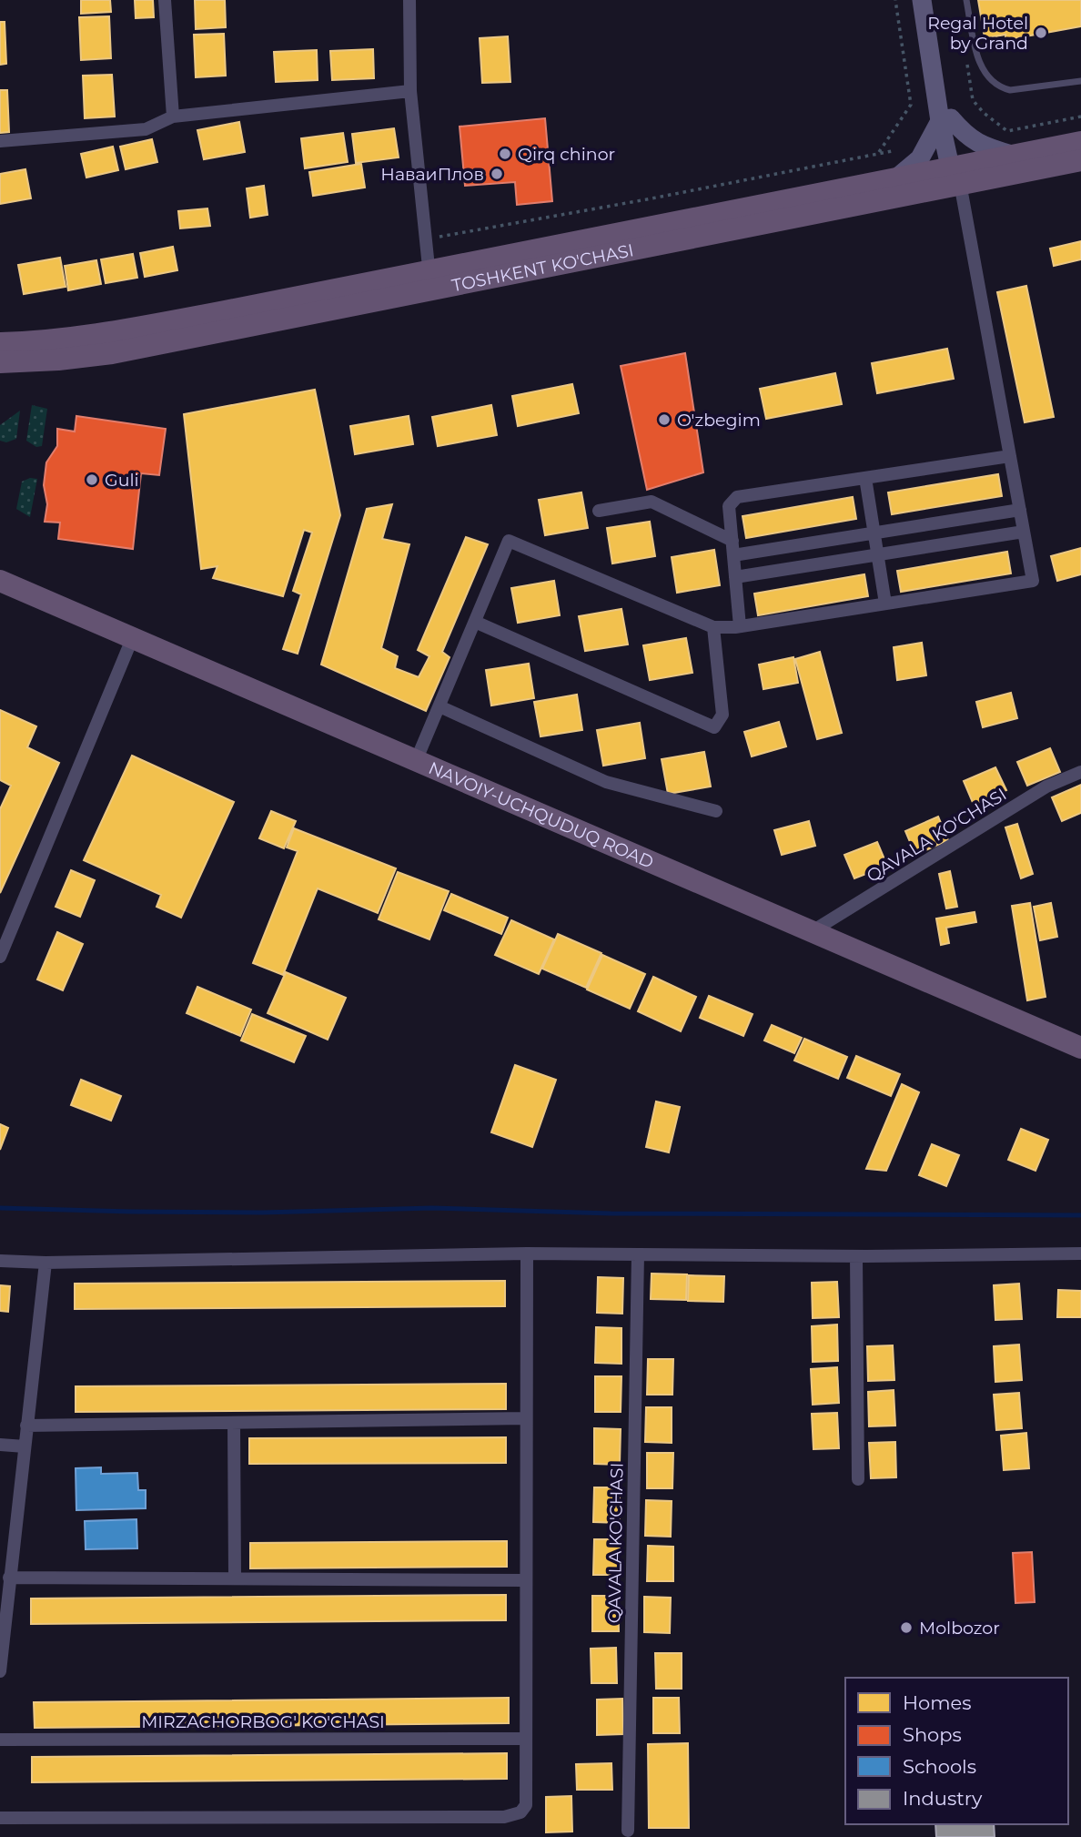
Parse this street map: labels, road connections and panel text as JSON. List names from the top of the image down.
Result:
{
  "streets": {
    "highway": ["TOSHKENT KO'CHASI", "NAVOIY-UCHQUDUQ ROAD"],
    "street": ["QAVALA KO'CHASI", "MIRZACHORBOG' KO'CHASI"]
  },
  "crossings": [
    ["NAVOIY-UCHQUDUQ ROAD", "QAVALA KO'CHASI"]
  ],
  "places": [
    "Regal Hotel by Grand",
    "Qirq chinor",
    "НаваиПлов",
    "O'zbegim",
    "Guli",
    "Molbozor"
  ],
  "legend": [
    "Homes",
    "Shops",
    "Schools",
    "Industry"
  ]
}
